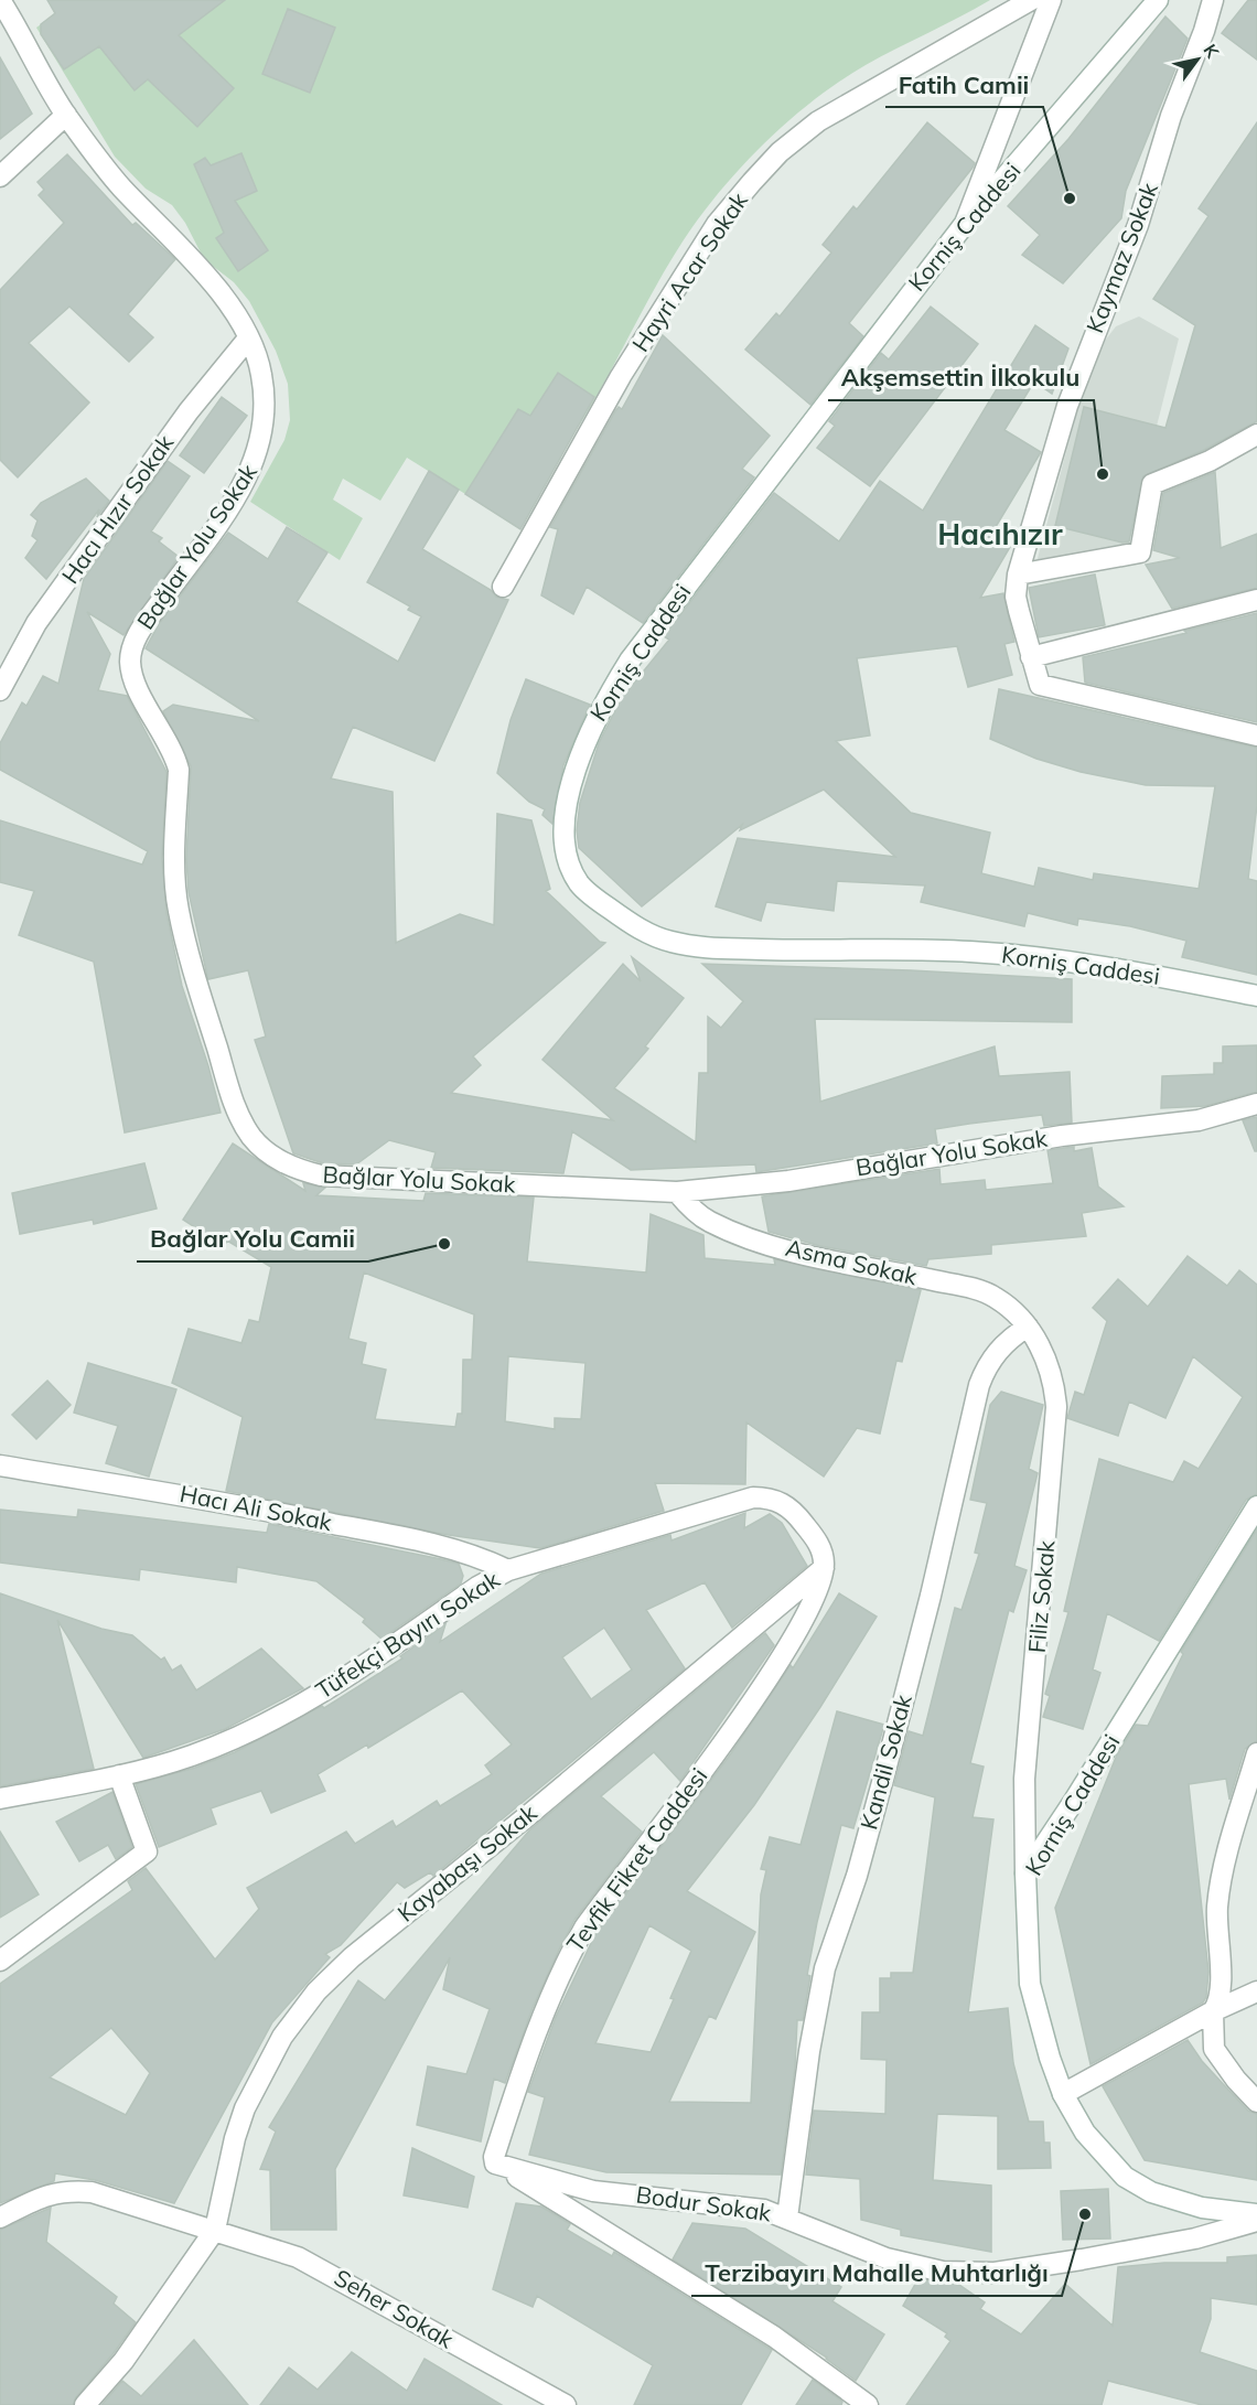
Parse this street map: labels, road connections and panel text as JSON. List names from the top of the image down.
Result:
{
  "streets": {
    "street": [
      "Korniş Caddesi",
      "Kaymaz Sokak",
      "Hayri Acar Sokak",
      "Hacı Hızır Sokak",
      "Bağlar Yolu Sokak",
      "Asma Sokak",
      "Hacı Ali Sokak",
      "Filiz Sokak",
      "Tüfekçi Bayırı Sokak",
      "Kandil Sokak",
      "Tevfik Fikret Caddesi",
      "Kayabaşı Sokak",
      "Bodur Sokak",
      "Seher Sokak"
    ]
  },
  "crossings": [
    ["Korniş Caddesi", "Filiz Sokak"],
    ["Hacı Hızır Sokak", "Bağlar Yolu Sokak"],
    ["Bağlar Yolu Sokak", "Asma Sokak"],
    ["Asma Sokak", "Filiz Sokak"],
    ["Asma Sokak", "Kandil Sokak"],
    ["Hacı Ali Sokak", "Tüfekçi Bayırı Sokak"],
    ["Filiz Sokak", "Kandil Sokak"],
    ["Tüfekçi Bayırı Sokak", "Tevfik Fikret Caddesi"],
    ["Tüfekçi Bayırı Sokak", "Kayabaşı Sokak"],
    ["Kandil Sokak", "Bodur Sokak"],
    ["Tevfik Fikret Caddesi", "Kayabaşı Sokak"],
    ["Tevfik Fikret Caddesi", "Bodur Sokak"],
    ["Kayabaşı Sokak", "Seher Sokak"]
  ],
  "districts": ["Hacıhızır"],
  "places": [
    "Fatih Camii",
    "Akşemsettin İlkokulu",
    "Bağlar Yolu Camii",
    "Terzibayırı Mahalle Muhtarlığı"
  ],
  "north": "top right"
}
